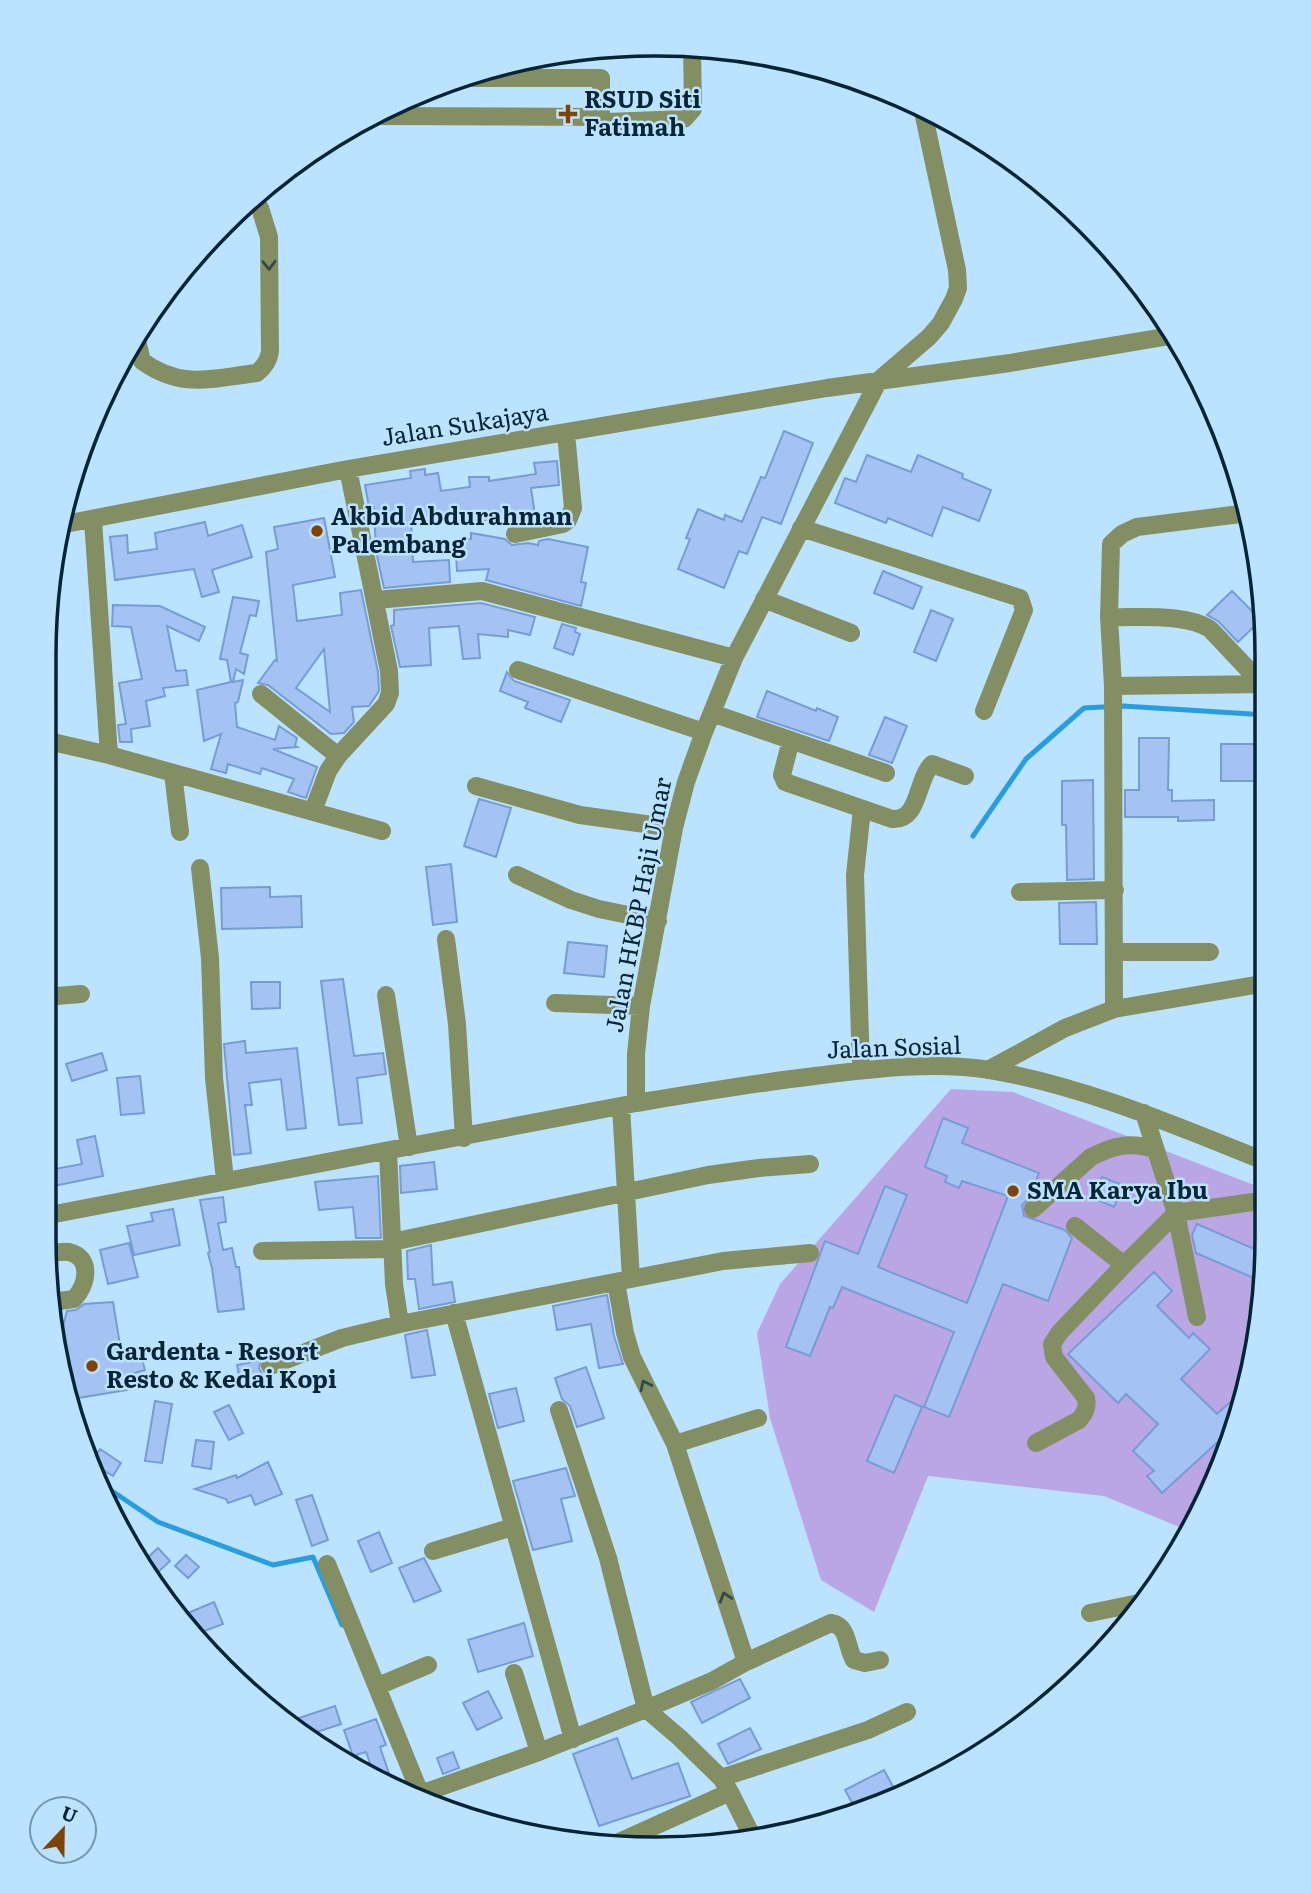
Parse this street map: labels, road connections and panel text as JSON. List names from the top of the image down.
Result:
{
  "streets": {
    "street": ["Jalan Sukajaya", "Jalan HKBP Haji Umar", "Jalan Sosial"]
  },
  "crossings": [
    ["Jalan Sukajaya", "Jalan HKBP Haji Umar"],
    ["Jalan HKBP Haji Umar", "Jalan Sosial"]
  ],
  "places": {
    "health": ["RSUD Siti Fatimah"],
    "other": ["Akbid Abdurahman Palembang", "SMA Karya Ibu", "Gardenta - Resort Resto & Kedai Kopi"]
  },
  "north": "top"
}
